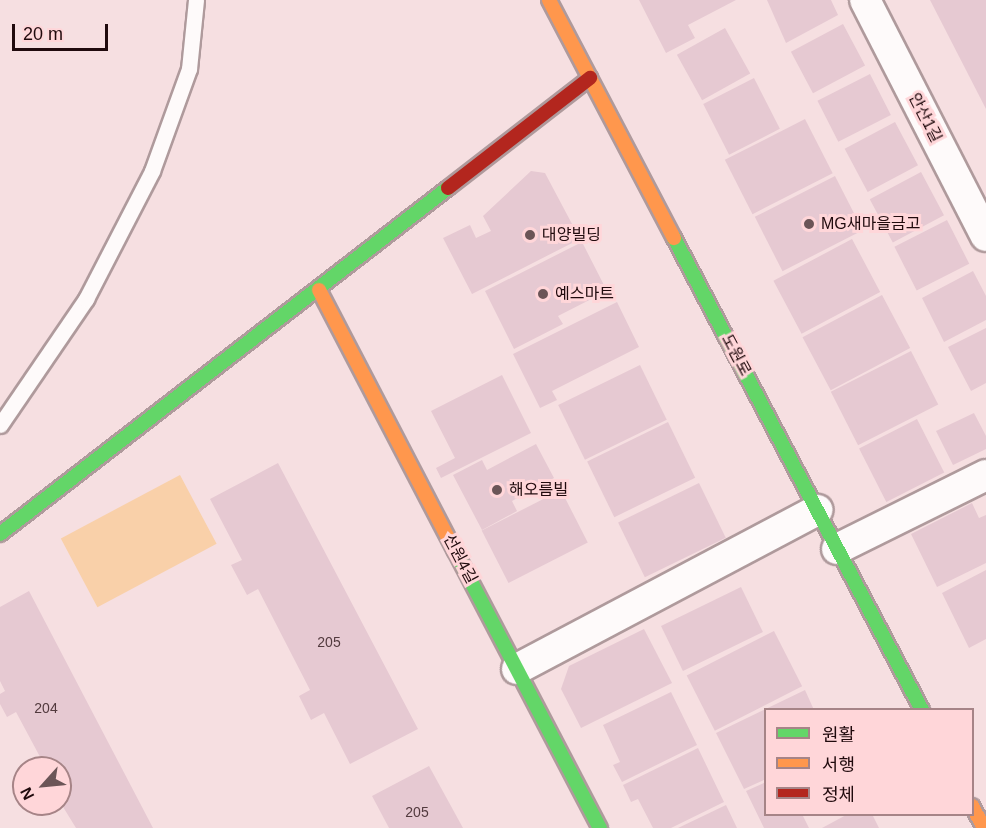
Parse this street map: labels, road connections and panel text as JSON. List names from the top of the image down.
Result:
{
  "streets": {
    "street": ["안산1길", "도원로", "선원4길"]
  },
  "places": [
    "MG새마을금고",
    "대양빌딩",
    "예스마트",
    "해오름빌"
  ],
  "house_numbers": ["205", "204", "205"],
  "legend": ["원활", "서행", "정체"],
  "scale_bar": "20 m",
  "north": "bottom left"
}
